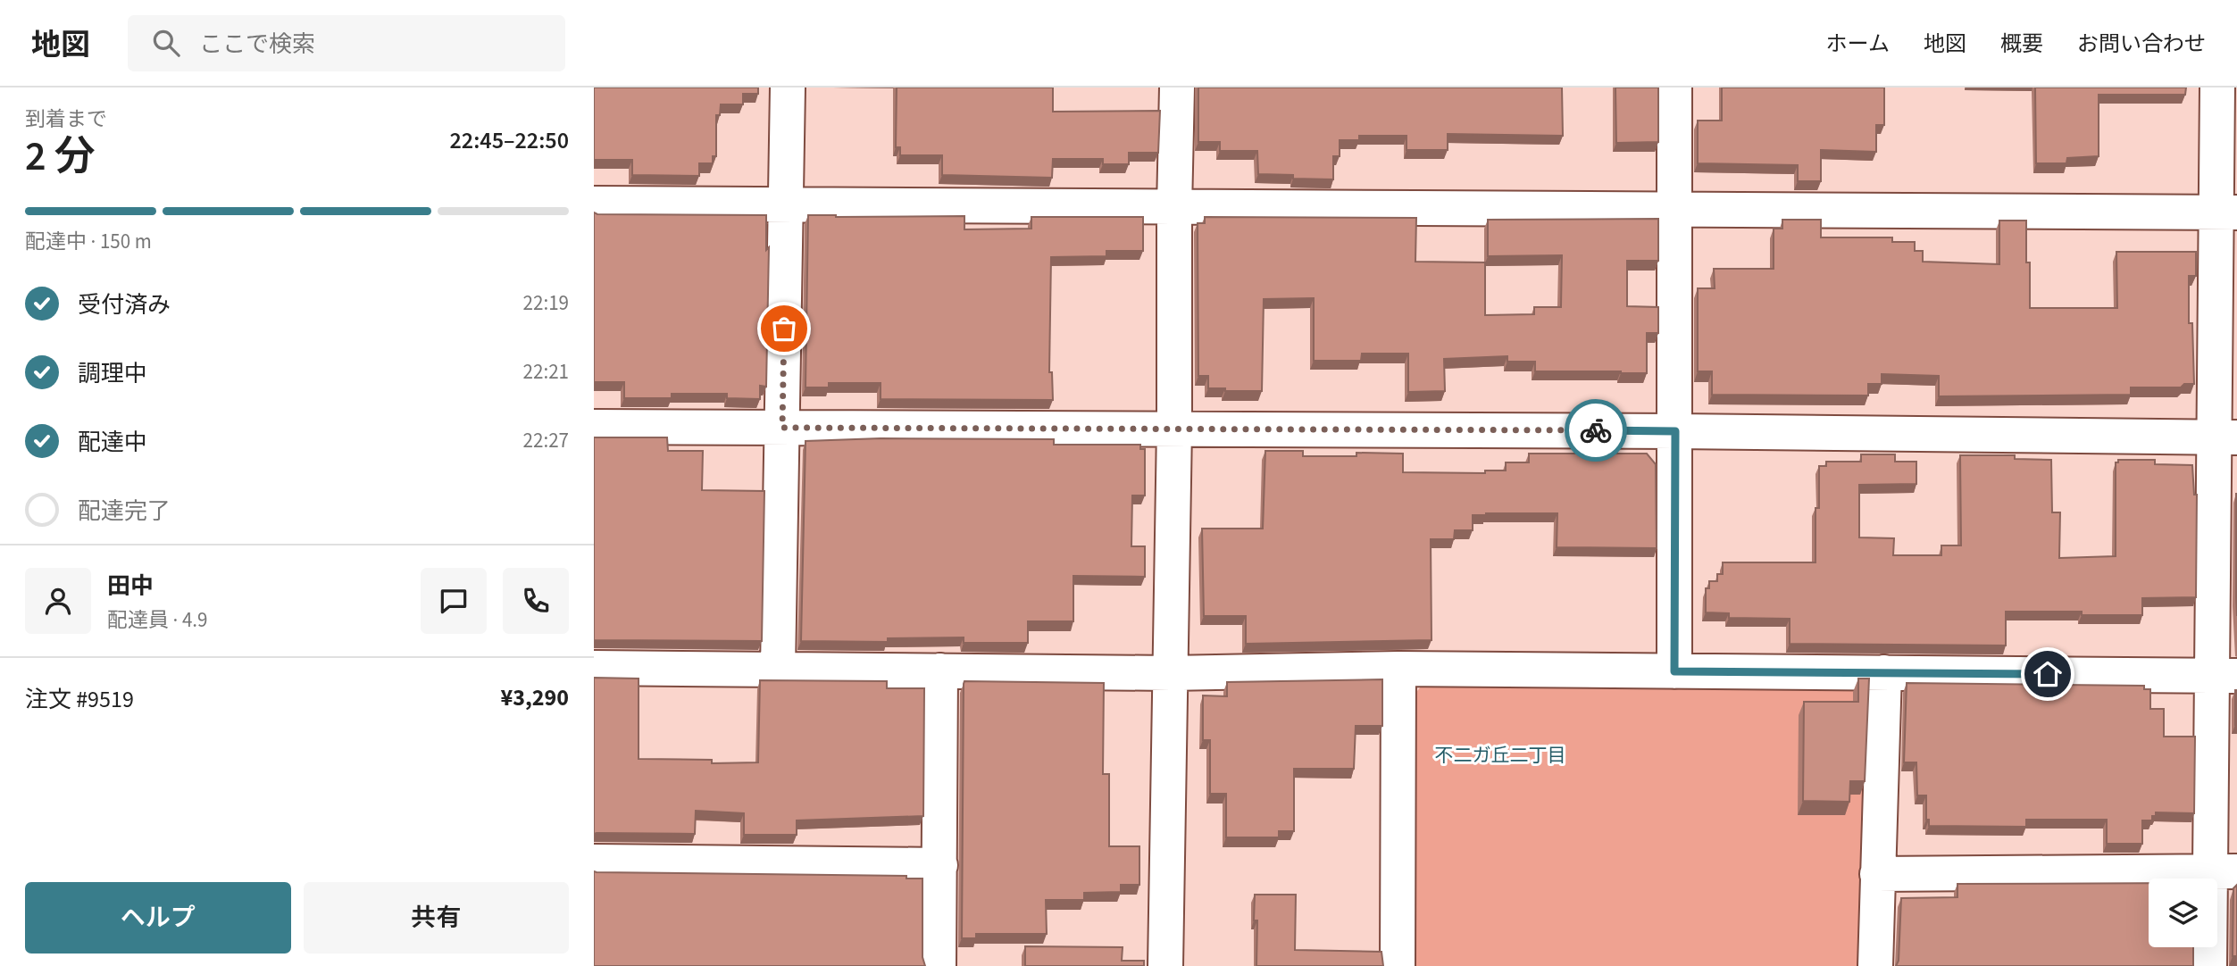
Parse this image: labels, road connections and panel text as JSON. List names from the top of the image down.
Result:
{
  "districts": ["不二ガ丘二丁目"],
  "page": {
    "header": "地図",
    "search": "ここで検索",
    "nav": [
      "ホーム",
      "地図",
      "概要",
      "お問い合わせ"
    ],
    "heading": ["2 分", "到着まで", "22:45–22:50"],
    "panel": [
      "田中",
      "配達員 · 4.9",
      "注文 #9519",
      "¥3,290"
    ],
    "bar": "配達中 · 150 m",
    "list": [
      ["受付済み", "22:19"],
      ["調理中", "22:21"],
      ["配達中", "22:27"],
      "配達完了"
    ],
    "buttons": ["ヘルプ", "共有"]
  }
}
